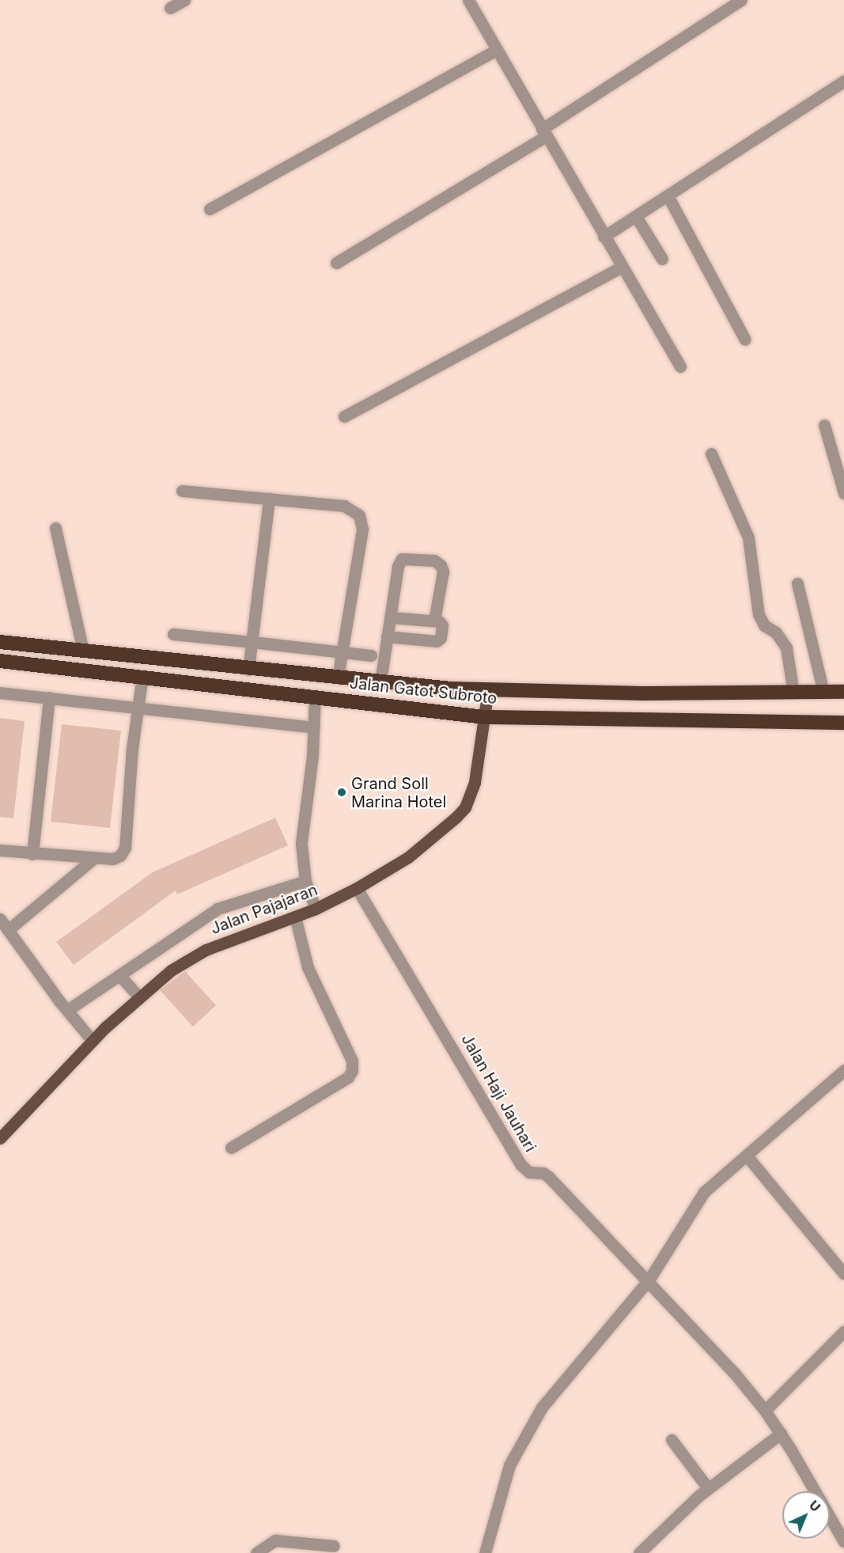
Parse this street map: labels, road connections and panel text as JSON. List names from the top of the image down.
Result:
{
  "streets": {
    "highway": ["Jalan Gatot Subroto"],
    "main road": ["Jalan Pajajaran"],
    "street": ["Jalan Haji Jauhari"]
  },
  "crossings": [
    ["Jalan Gatot Subroto", "Jalan Pajajaran"],
    ["Jalan Pajajaran", "Jalan Haji Jauhari"]
  ],
  "places": ["Grand Soll Marina Hotel"],
  "north": "top right"
}
